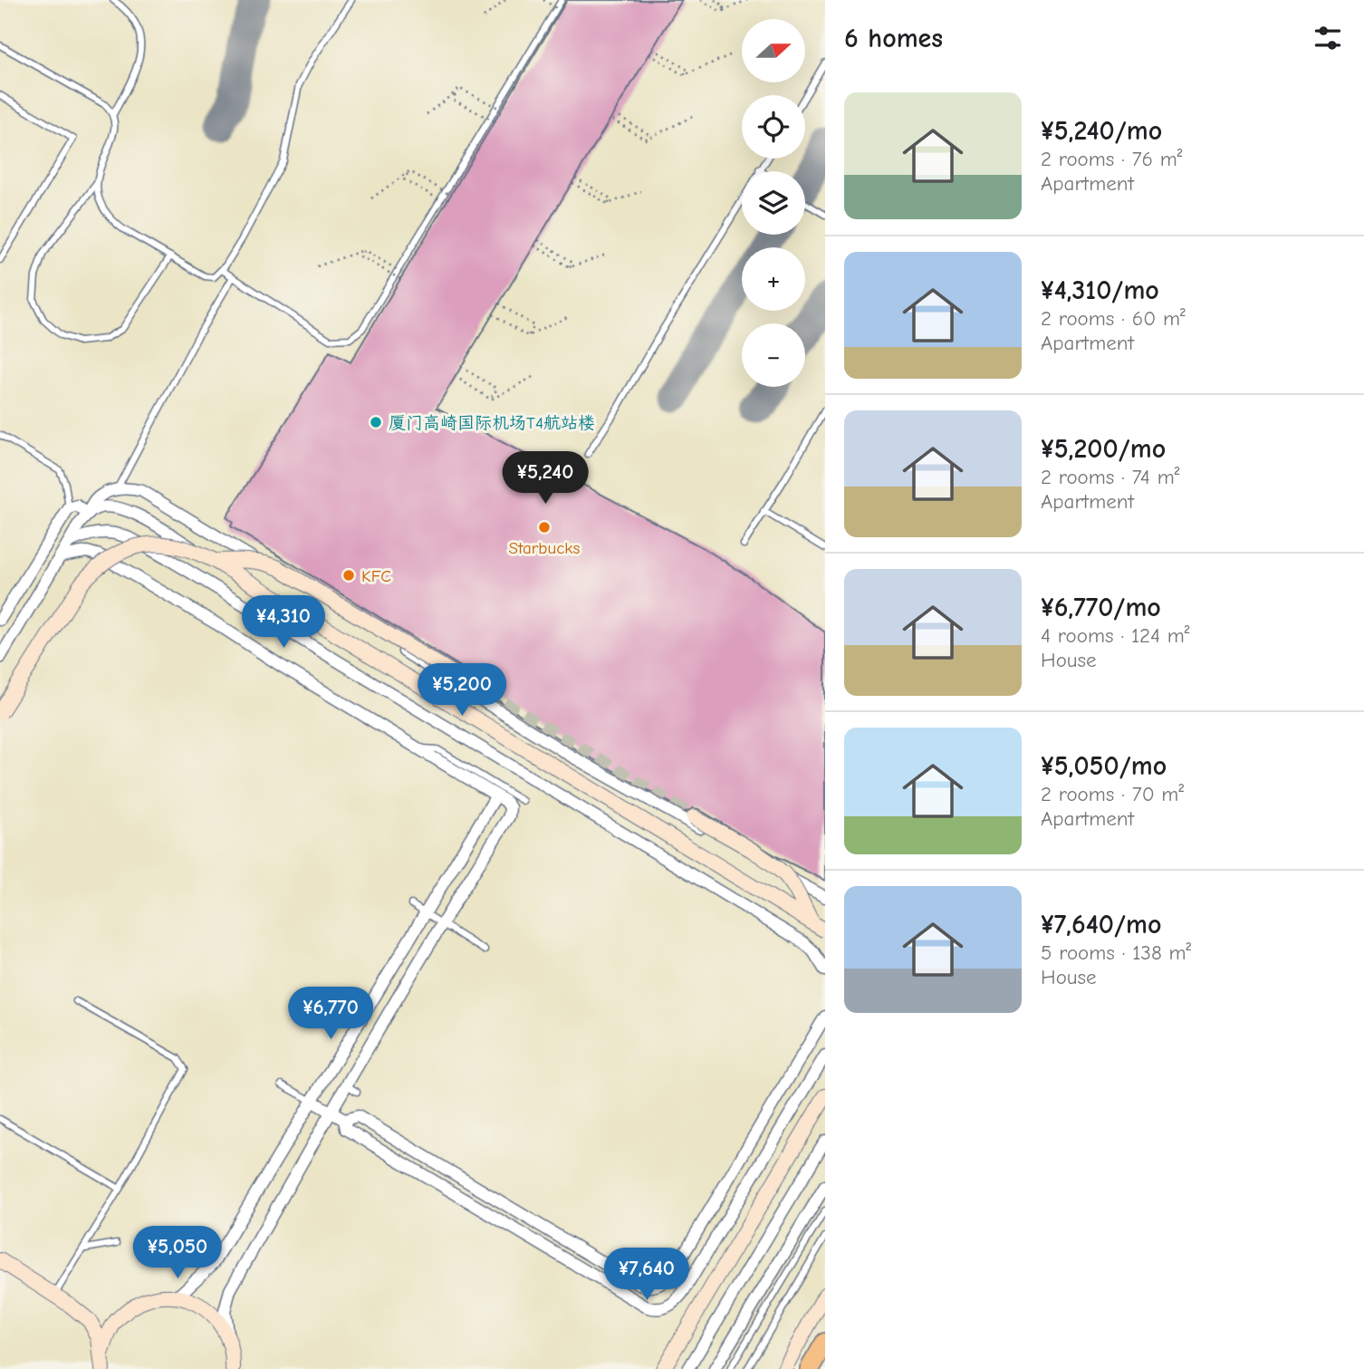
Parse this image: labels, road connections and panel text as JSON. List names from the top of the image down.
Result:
{
  "places": ["厦门高崎国际机场T4航站楼", "Starbucks", "KFC"],
  "north": "right",
  "page": {
    "heading": "6 homes",
    "map_buttons": ["+", "−"],
    "list": [
      {
        "name": "¥5,240/mo",
        "note": "2 rooms · 76 m² · Apartment"
      },
      {
        "name": "¥4,310/mo",
        "note": "2 rooms · 60 m² · Apartment"
      },
      {
        "name": "¥5,200/mo",
        "note": "2 rooms · 74 m² · Apartment"
      },
      {
        "name": "¥6,770/mo",
        "note": "4 rooms · 124 m² · House"
      },
      {
        "name": "¥5,050/mo",
        "note": "2 rooms · 70 m² · Apartment"
      },
      {
        "name": "¥7,640/mo",
        "note": "5 rooms · 138 m² · House"
      }
    ],
    "price": [
      "¥5,240",
      "¥4,310",
      "¥5,200",
      "¥6,770",
      "¥5,050",
      "¥7,640"
    ]
  }
}
